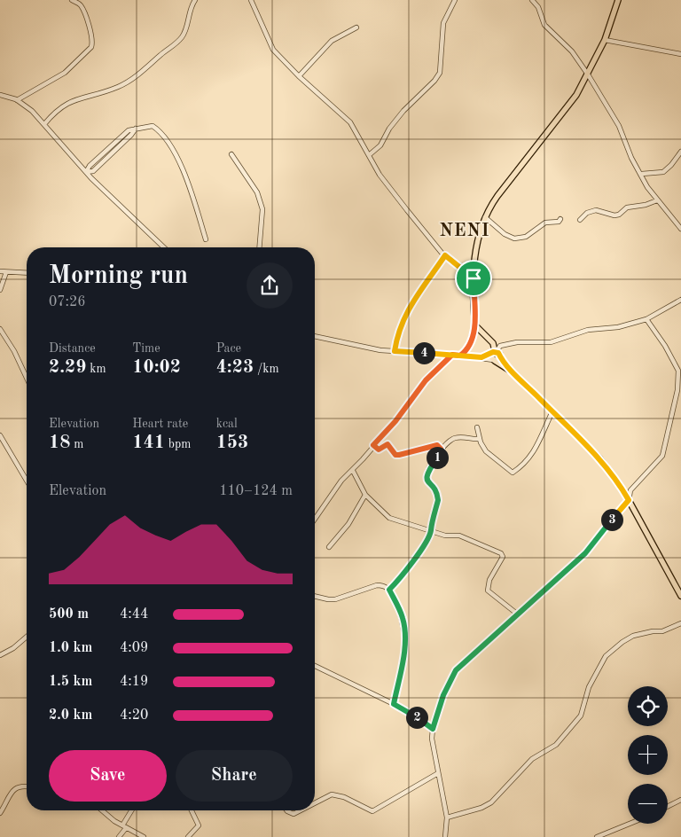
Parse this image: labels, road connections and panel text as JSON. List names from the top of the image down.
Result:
{
  "districts": ["NENI"],
  "page": {
    "heading": ["Morning run", "07:26"],
    "stats": [
      ["Distance", "2.29 km"],
      ["Time", "10:02"],
      ["Pace", "4:23 /km"],
      ["Elevation", "18 m"],
      ["Heart rate", "141 bpm"],
      ["kcal", "153"]
    ],
    "pins": [
      "4",
      "1",
      "3",
      "2"
    ],
    "chart": ["Elevation", "110–124 m"],
    "list": [
      {
        "name": "500 m",
        "note": "4:44"
      },
      {
        "name": "1.0 km",
        "note": "4:09"
      },
      {
        "name": "1.5 km",
        "note": "4:19"
      },
      {
        "name": "2.0 km",
        "note": "4:20"
      }
    ],
    "map_buttons": ["+", "−"],
    "buttons": ["Save", "Share"]
  }
}
